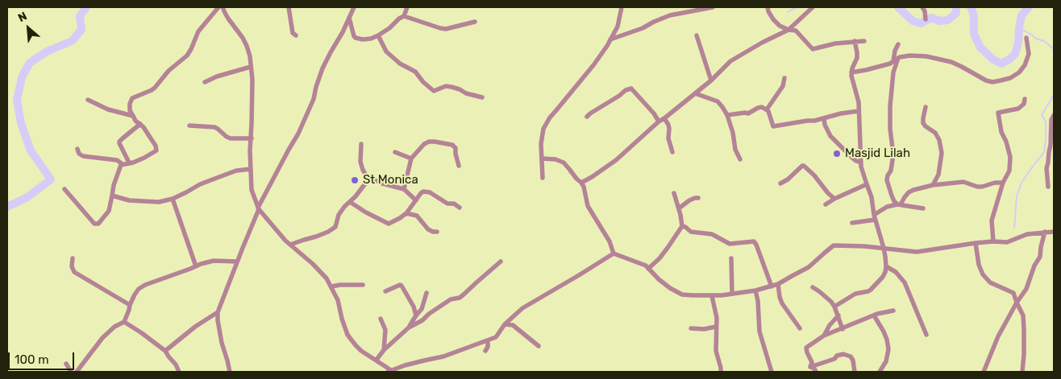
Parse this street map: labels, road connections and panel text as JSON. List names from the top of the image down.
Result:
{
  "places": ["Masjid Lilah", "St Monica"],
  "scale_bar": "100 m",
  "north": "top left"
}
